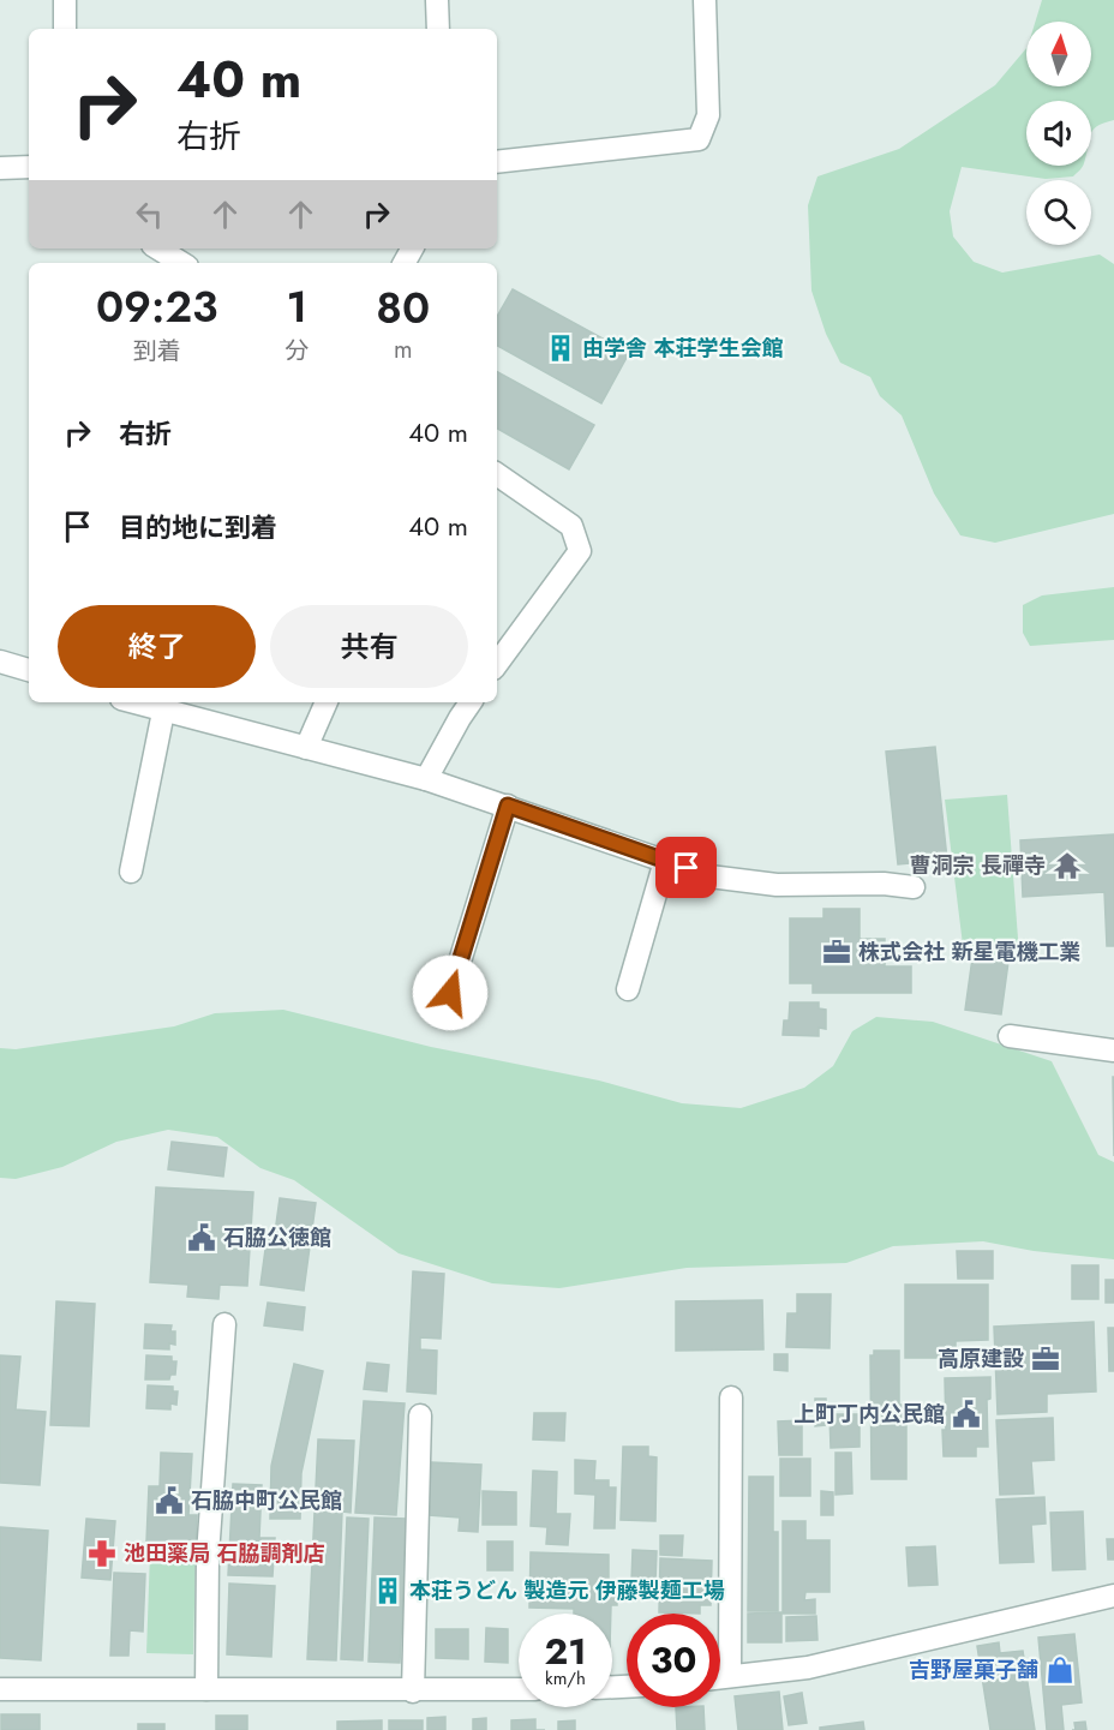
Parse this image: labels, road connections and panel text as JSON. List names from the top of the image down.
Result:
{
  "places": {
    "building": ["由学舎 本荘学生会館", "本荘うどん 製造元 伊藤製麺工場"],
    "temple": ["曹洞宗 長禪寺"],
    "office": ["株式会社 新星電機工業", "高原建設"],
    "public building": ["石脇公徳館", "上町丁内公民館", "石脇中町公民館"],
    "pharmacy": ["池田薬局 石脇調剤店"],
    "shop": ["吉野屋菓子舗"]
  },
  "north": "top",
  "page": {
    "turn": ["40 m", "右折"],
    "eta": [
      "09:23",
      "到着",
      "1",
      "分",
      "80",
      "m"
    ],
    "list": [
      {
        "name": "右折",
        "value": "40 m"
      },
      {
        "name": "目的地に到着",
        "value": "40 m"
      }
    ],
    "buttons": ["終了", "共有"],
    "speed": "21 km/h",
    "limit": "30"
  }
}
